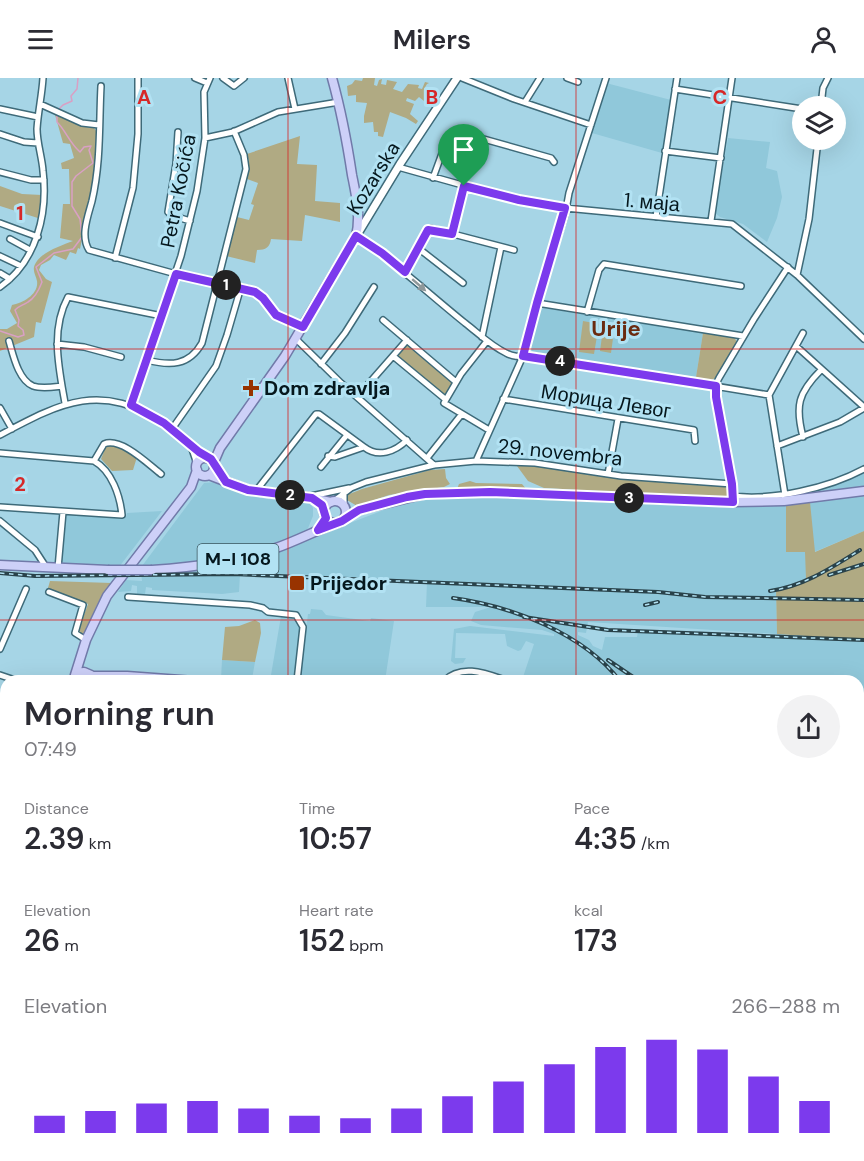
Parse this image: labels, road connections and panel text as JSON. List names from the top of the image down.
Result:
{
  "streets": {
    "main road": ["Kozarska", "29. novembra", "M-I 108"],
    "street": ["Petra Kočića", "1. маја", "Морица Левог"]
  },
  "crossings": [
    ["Kozarska", "1. маја"],
    ["Kozarska", "29. novembra"],
    ["29. novembra", "M-I 108"]
  ],
  "districts": ["Urije"],
  "places": {
    "health": ["Dom zdravlja"],
    "transit": ["Prijedor"]
  },
  "page": {
    "header": "Milers",
    "pins": [
      "1",
      "4",
      "2",
      "3"
    ],
    "heading": ["Morning run", "07:49"],
    "stats": [
      ["Distance", "2.39 km"],
      ["Time", "10:57"],
      ["Pace", "4:35 /km"],
      ["Elevation", "26 m"],
      ["Heart rate", "152 bpm"],
      ["kcal", "173"]
    ],
    "chart": ["Elevation", "266–288 m"]
  },
  "grid": {
    "columns": ["A", "B", "C"],
    "rows": ["1", "2"]
  }
}
